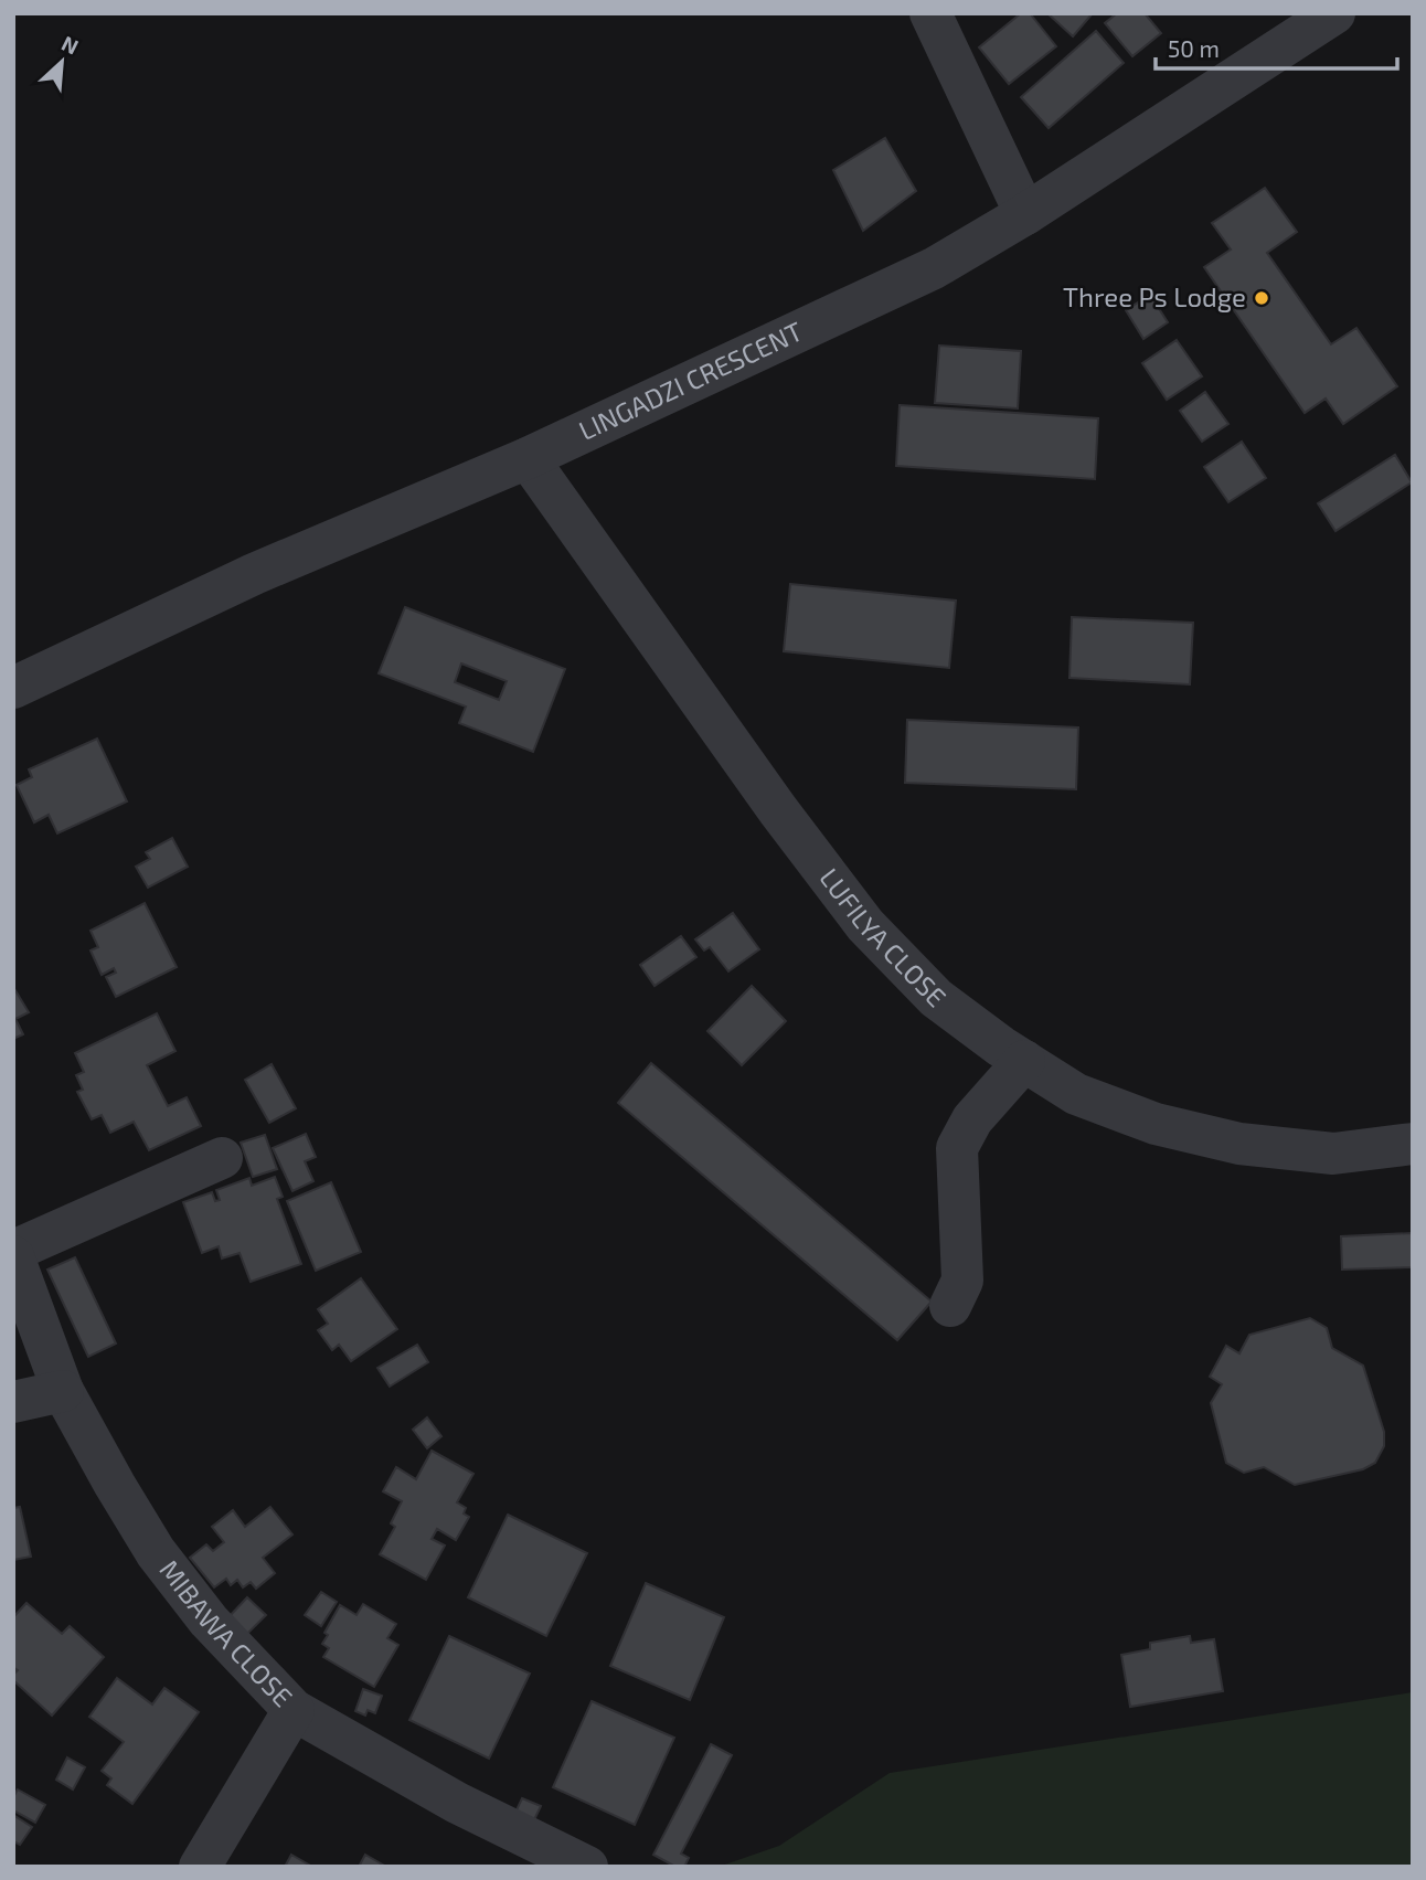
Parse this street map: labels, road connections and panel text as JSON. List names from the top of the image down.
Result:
{
  "streets": {
    "street": ["LINGADZI CRESCENT", "LUFILYA CLOSE", "MIBAWA CLOSE"]
  },
  "crossings": [
    ["LINGADZI CRESCENT", "LUFILYA CLOSE"]
  ],
  "places": ["Three Ps Lodge"],
  "scale_bar": "50 m",
  "north": "top right"
}
